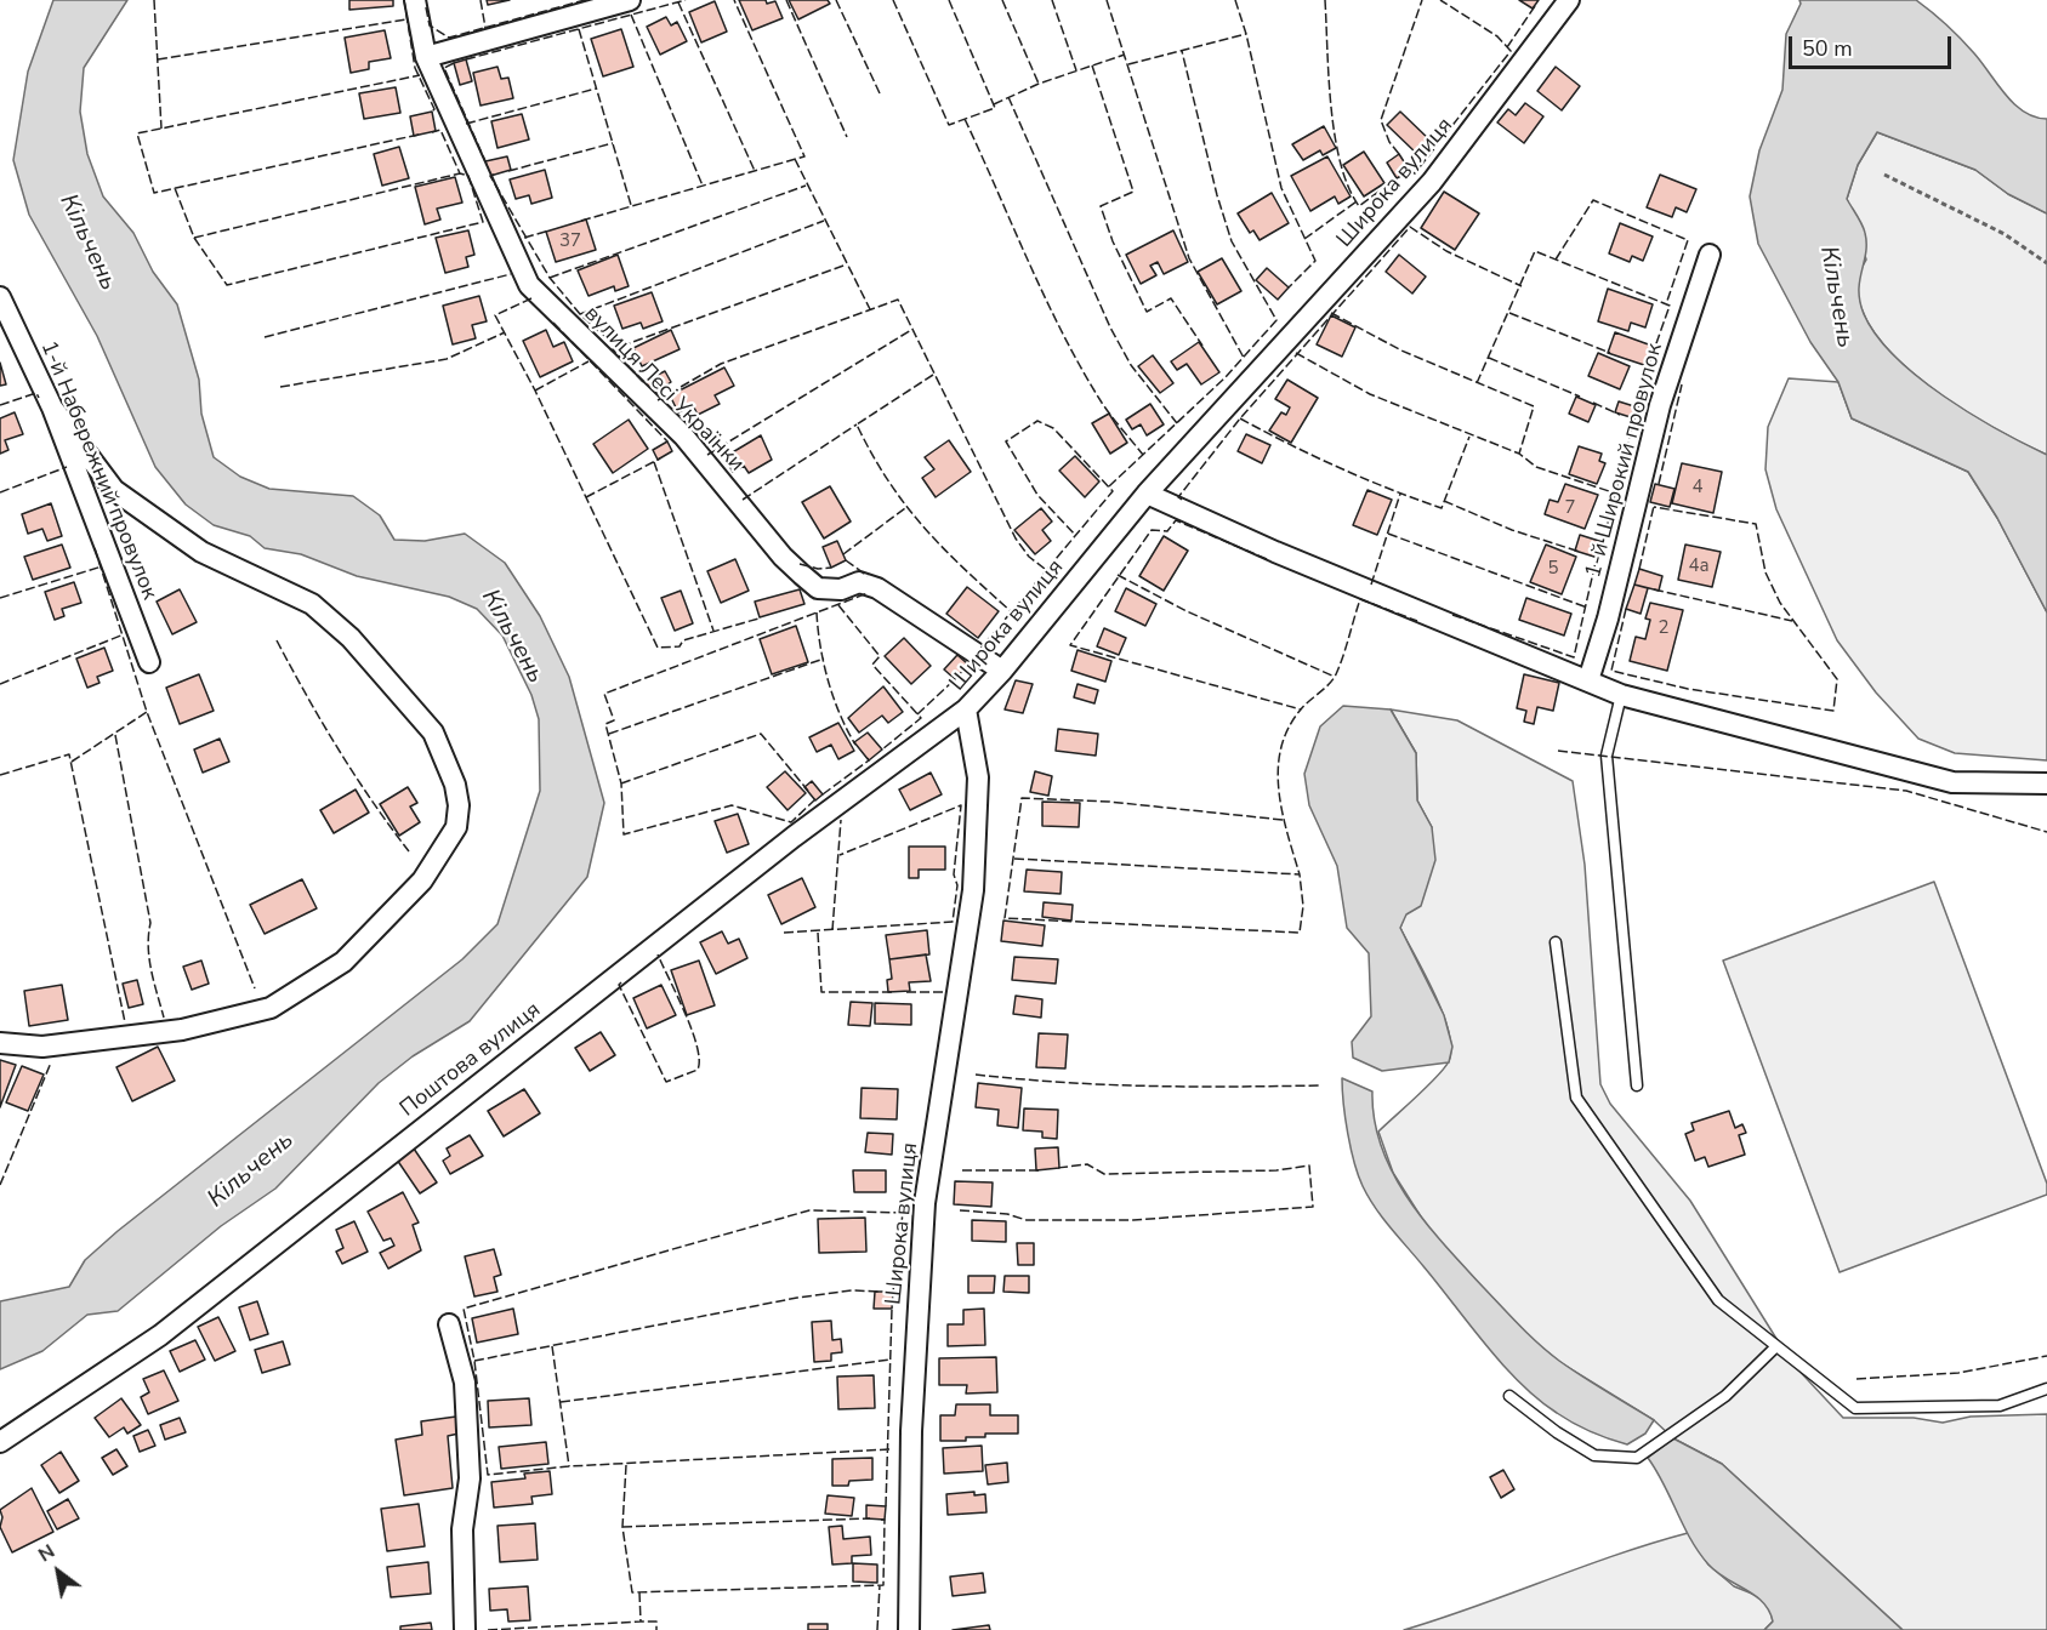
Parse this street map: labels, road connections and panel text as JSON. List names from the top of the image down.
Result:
{
  "streets": {
    "street": [
      "Широка вулиця",
      "вулиця Лесі Українки",
      "1-й Широкий провулок",
      "1-й Набережний провулок",
      "Поштова вулиця"
    ]
  },
  "crossings": [
    ["Широка вулиця", "вулиця Лесі Українки"],
    ["Широка вулиця", "Поштова вулиця"]
  ],
  "water": ["Кільчень"],
  "house_numbers": [
    "37",
    "4",
    "7",
    "4а",
    "5",
    "2"
  ],
  "scale_bar": "50 m",
  "north": "top left"
}
